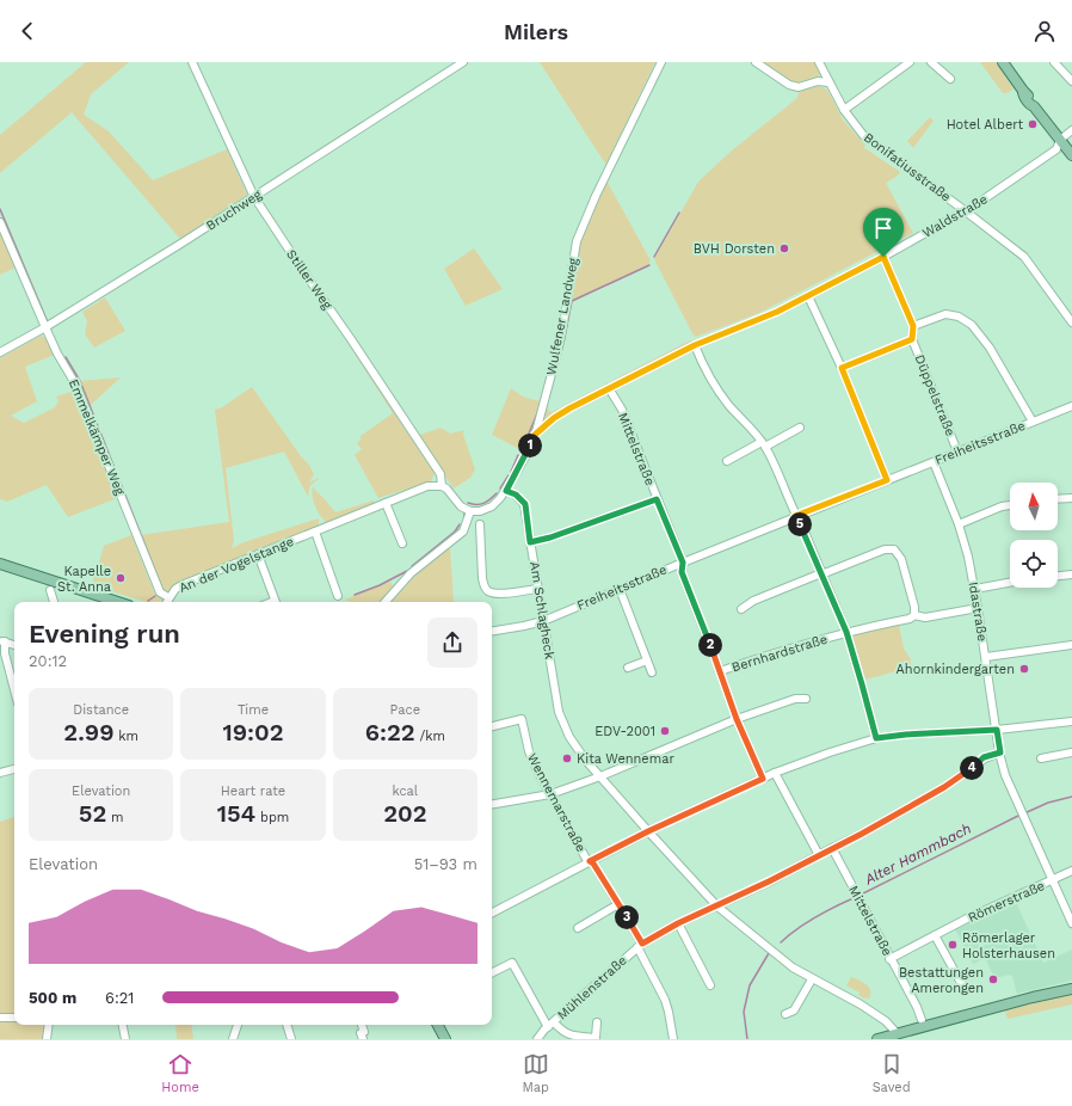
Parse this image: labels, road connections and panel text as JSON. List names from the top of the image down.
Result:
{
  "streets": {
    "street": [
      "Bonifatiusstraße",
      "Bruchweg",
      "Waldstraße",
      "Stiller Weg",
      "Wulfener Landweg",
      "Düppelstraße",
      "Emmelkämper Weg",
      "Freiheitsstraße",
      "Mittelstraße",
      "An der Vogelstange",
      "Am Schlagheck",
      "Idastraße",
      "Bernhardstraße",
      "Wennemarstraße",
      "Römerstraße",
      "Mühlenstraße"
    ]
  },
  "crossings": [
    ["Bonifatiusstraße", "Waldstraße"],
    ["Bruchweg", "Stiller Weg"],
    ["Bruchweg", "Emmelkämper Weg"],
    ["Waldstraße", "Wulfener Landweg"],
    ["Waldstraße", "Mittelstraße"],
    ["Stiller Weg", "An der Vogelstange"],
    ["Wulfener Landweg", "Am Schlagheck"],
    ["Düppelstraße", "Freiheitsstraße"],
    ["Emmelkämper Weg", "An der Vogelstange"],
    ["Freiheitsstraße", "Mittelstraße"],
    ["Freiheitsstraße", "Am Schlagheck"],
    ["Freiheitsstraße", "Idastraße"],
    ["Mittelstraße", "Bernhardstraße"],
    ["Mittelstraße", "Römerstraße"],
    ["Mittelstraße", "Mühlenstraße"],
    ["Am Schlagheck", "Mühlenstraße"],
    ["Idastraße", "Bernhardstraße"],
    ["Idastraße", "Römerstraße"],
    ["Idastraße", "Mühlenstraße"],
    ["Wennemarstraße", "Mühlenstraße"]
  ],
  "water": ["Alter Hammbach"],
  "places": [
    "Hotel Albert",
    "BVH Dorsten",
    "Kapelle St. Anna",
    "Ahornkindergarten",
    "EDV-2001",
    "Kita Wennemar",
    "Römerlager Holsterhausen",
    "Bestattungen Amerongen"
  ],
  "north": "top",
  "page": {
    "header": "Milers",
    "pins": [
      "1",
      "5",
      "2",
      "4",
      "3"
    ],
    "heading": ["Evening run", "20:12"],
    "stats": [
      ["Distance", "2.99 km"],
      ["Time", "19:02"],
      ["Pace", "6:22 /km"],
      ["Elevation", "52 m"],
      ["Heart rate", "154 bpm"],
      ["kcal", "202"]
    ],
    "chart": ["Elevation", "51–93 m"],
    "list": [
      {
        "name": "500 m",
        "note": "6:21"
      }
    ],
    "tabs": ["Home", "Map", "Saved"]
  }
}
